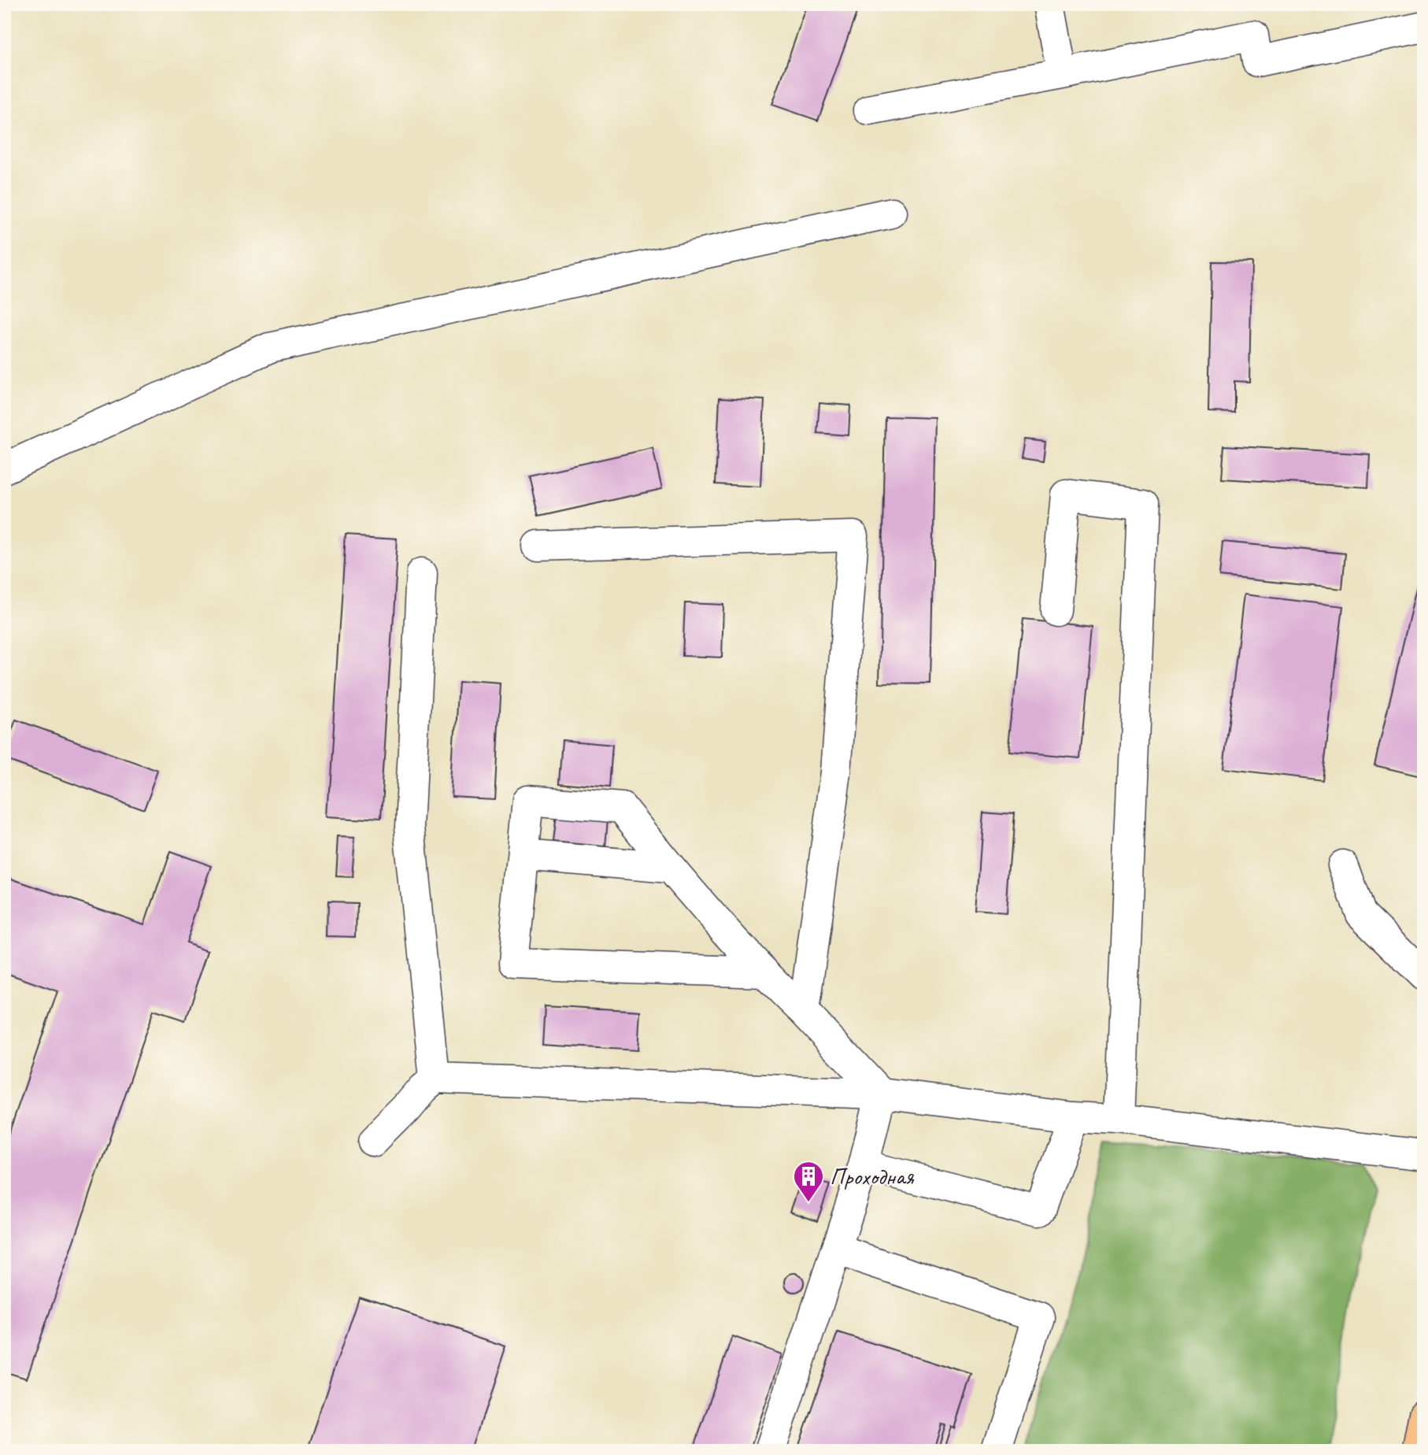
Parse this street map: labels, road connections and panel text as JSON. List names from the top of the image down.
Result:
{
  "places": {
    "building": ["Проходная"]
  }
}
